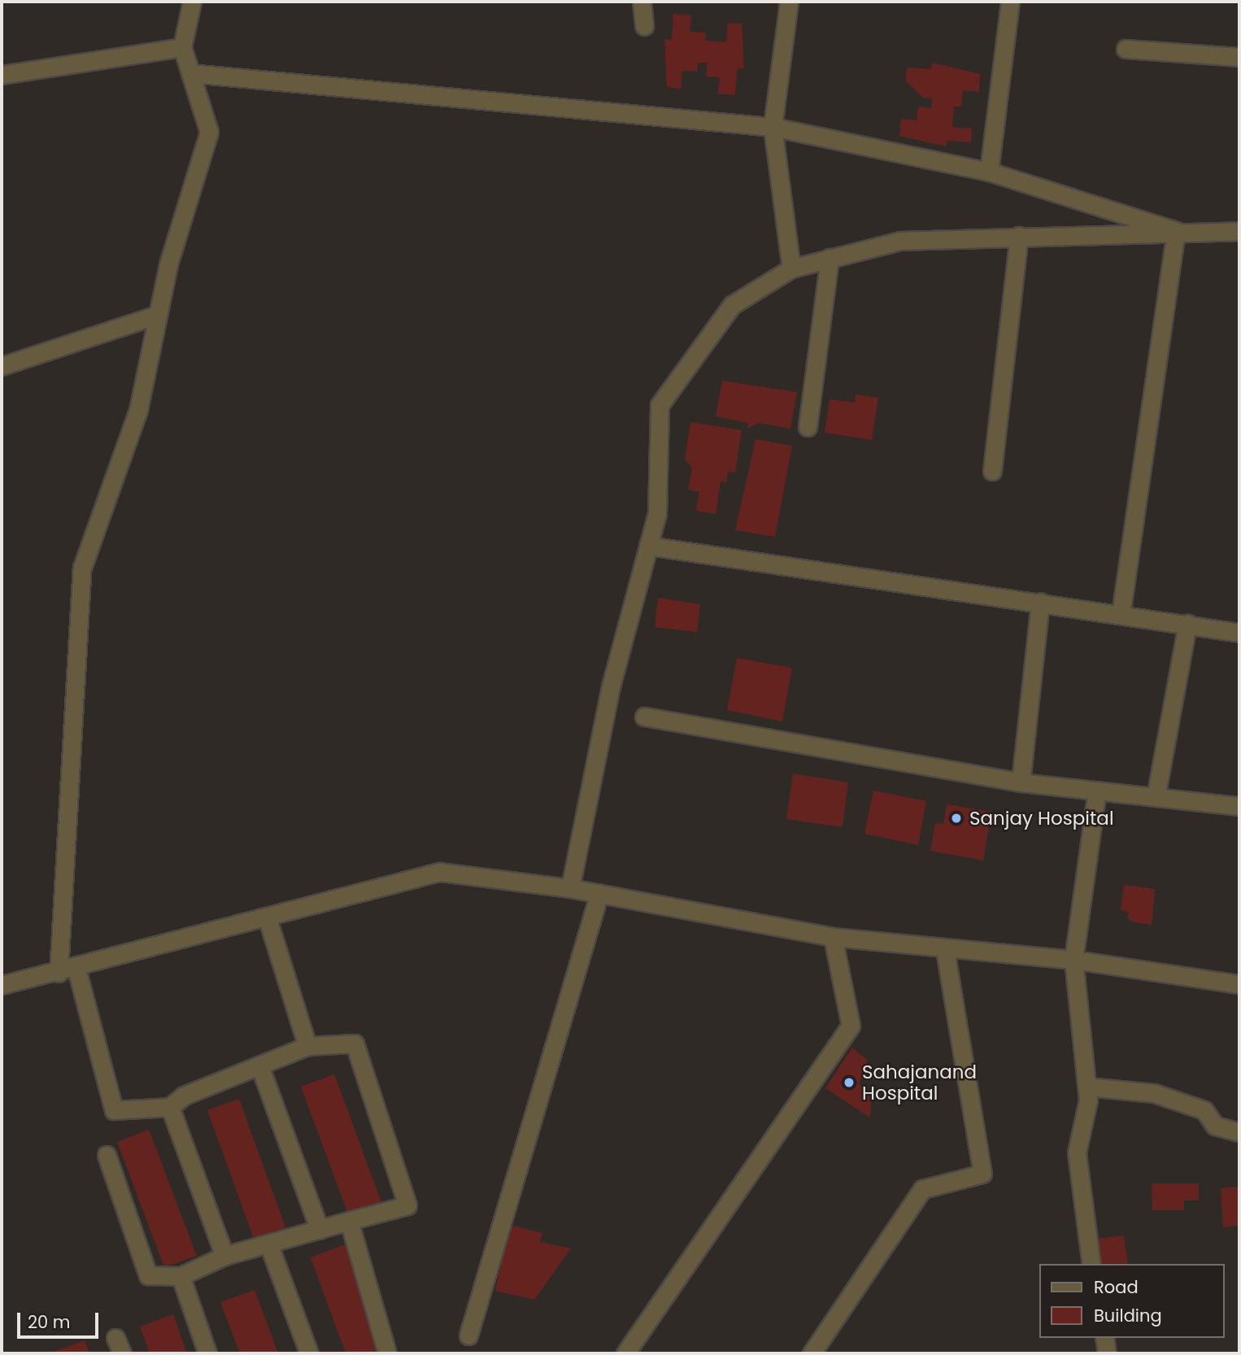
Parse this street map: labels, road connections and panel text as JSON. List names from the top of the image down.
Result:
{
  "places": ["Sanjay Hospital", "Sahajanand Hospital"],
  "legend": ["Road", "Building"],
  "scale_bar": "20 m"
}
